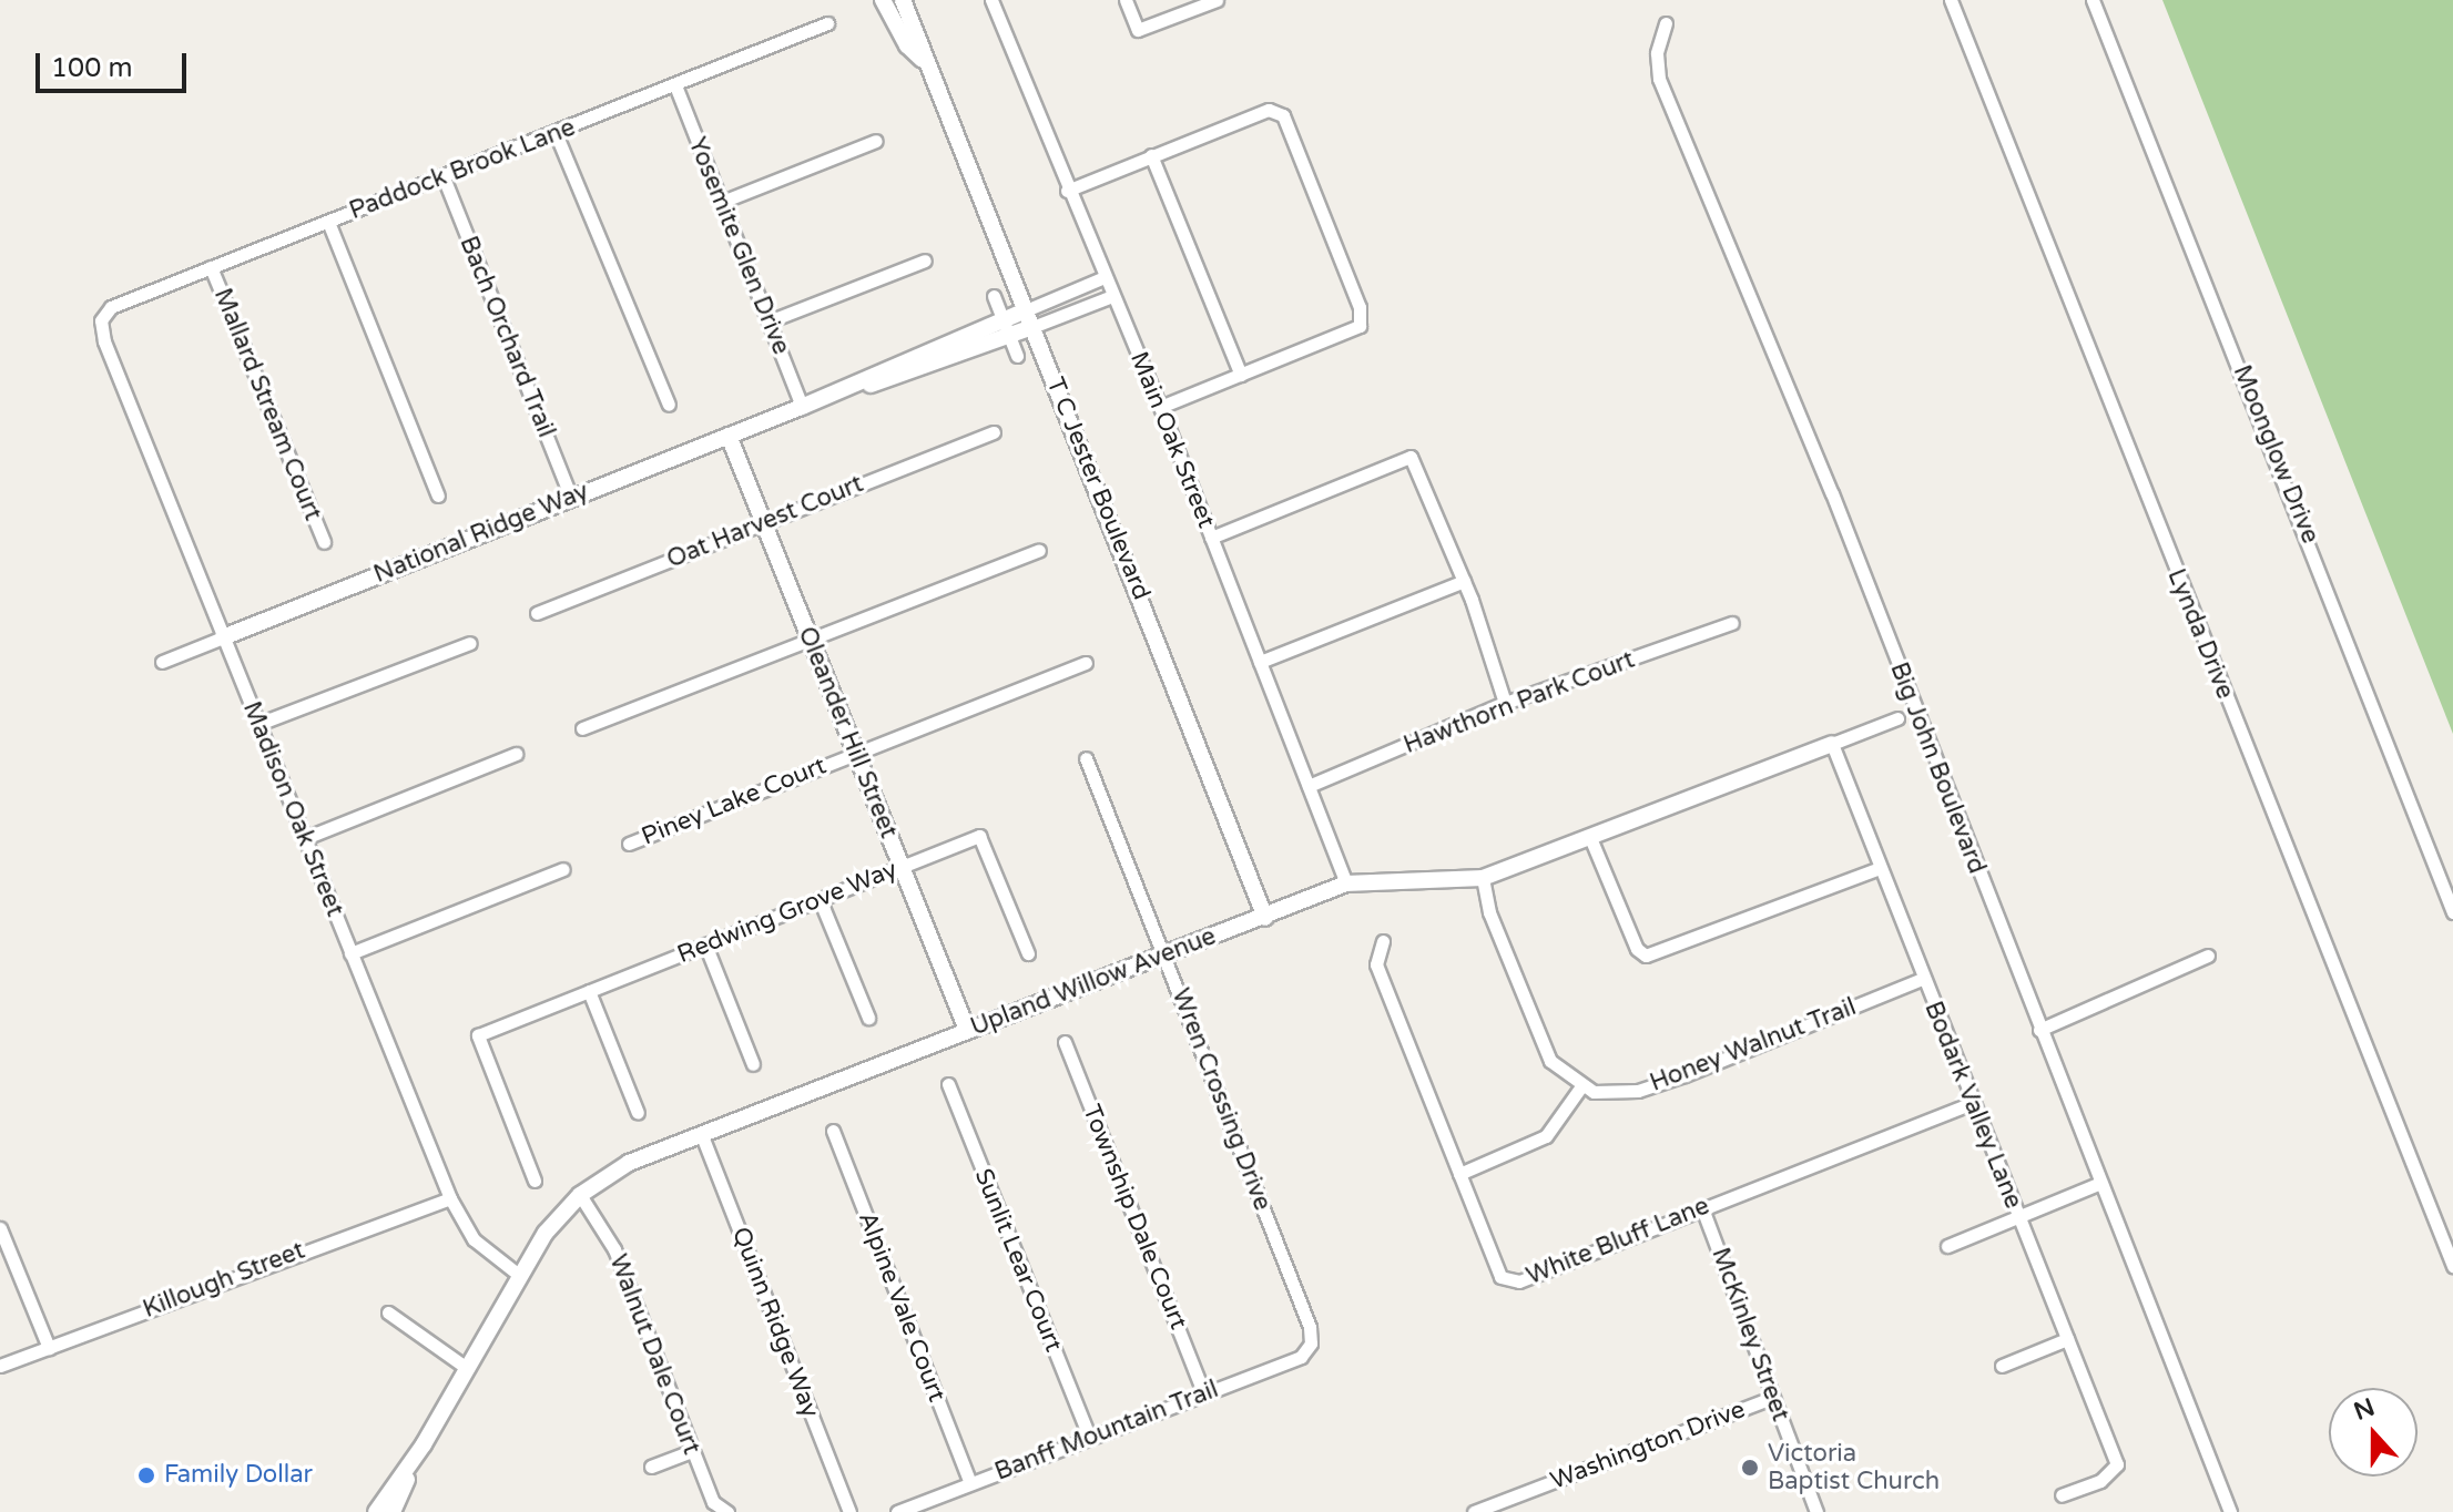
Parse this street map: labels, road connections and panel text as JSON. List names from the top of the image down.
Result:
{
  "streets": {
    "street": [
      "Paddock Brook Lane",
      "Yosemite Glen Drive",
      "Bach Orchard Trail",
      "Mallard Stream Court",
      "Main Oak Street",
      "Moonglow Drive",
      "T C Jester Boulevard",
      "Oat Harvest Court",
      "National Ridge Way",
      "Lynda Drive",
      "Hawthorn Park Court",
      "Oleander Hill Street",
      "Big John Boulevard",
      "Piney Lake Court",
      "Madison Oak Street",
      "Redwing Grove Way",
      "Upland Willow Avenue",
      "Honey Walnut Trail",
      "Wren Crossing Drive",
      "Bodark Valley Lane",
      "Township Dale Court",
      "White Bluff Lane",
      "Sunlit Lear Court",
      "Killough Street",
      "Alpine Vale Court",
      "Quinn Ridge Way",
      "McKinley Street",
      "Walnut Dale Court",
      "Banff Mountain Trail",
      "Washington Drive"
    ]
  },
  "crossings": [
    ["Paddock Brook Lane", "Yosemite Glen Drive"],
    ["Paddock Brook Lane", "Bach Orchard Trail"],
    ["Paddock Brook Lane", "Mallard Stream Court"],
    ["Paddock Brook Lane", "Madison Oak Street"],
    ["Yosemite Glen Drive", "National Ridge Way"],
    ["Bach Orchard Trail", "National Ridge Way"],
    ["Main Oak Street", "National Ridge Way"],
    ["Main Oak Street", "Hawthorn Park Court"],
    ["Main Oak Street", "Upland Willow Avenue"],
    ["T C Jester Boulevard", "National Ridge Way"],
    ["T C Jester Boulevard", "Upland Willow Avenue"],
    ["Oat Harvest Court", "Oleander Hill Street"],
    ["National Ridge Way", "Oleander Hill Street"],
    ["National Ridge Way", "Madison Oak Street"],
    ["Oleander Hill Street", "Piney Lake Court"],
    ["Oleander Hill Street", "Redwing Grove Way"],
    ["Oleander Hill Street", "Upland Willow Avenue"],
    ["Madison Oak Street", "Upland Willow Avenue"],
    ["Madison Oak Street", "Killough Street"],
    ["Upland Willow Avenue", "Wren Crossing Drive"],
    ["Upland Willow Avenue", "Bodark Valley Lane"],
    ["Upland Willow Avenue", "Quinn Ridge Way"],
    ["Upland Willow Avenue", "Walnut Dale Court"],
    ["Honey Walnut Trail", "Bodark Valley Lane"],
    ["Wren Crossing Drive", "Banff Mountain Trail"],
    ["Bodark Valley Lane", "White Bluff Lane"],
    ["Township Dale Court", "Banff Mountain Trail"],
    ["White Bluff Lane", "McKinley Street"],
    ["Sunlit Lear Court", "Banff Mountain Trail"],
    ["Alpine Vale Court", "Banff Mountain Trail"],
    ["McKinley Street", "Washington Drive"]
  ],
  "places": ["Victoria Baptist Church", "Family Dollar"],
  "scale_bar": "100 m",
  "north": "top"
}
